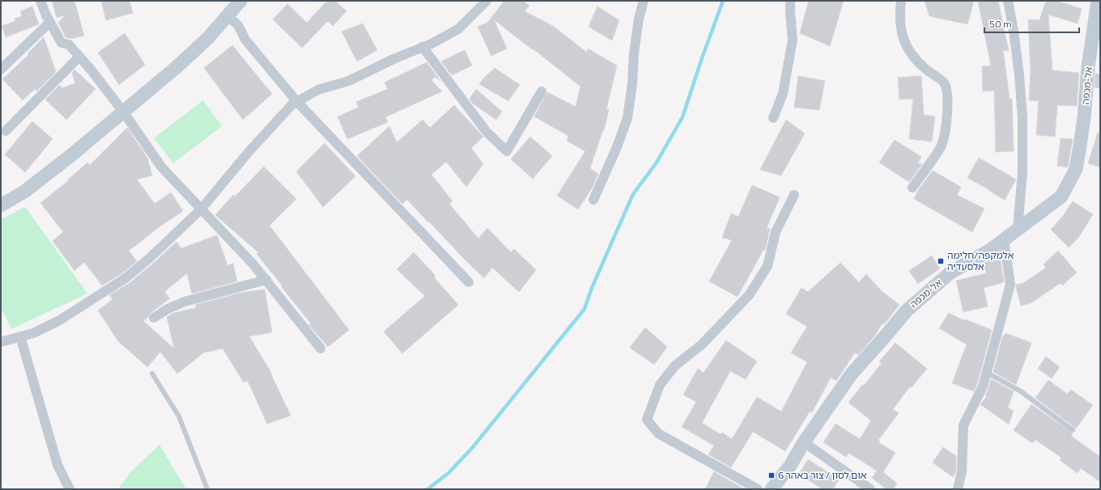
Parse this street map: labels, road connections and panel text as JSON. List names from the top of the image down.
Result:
{
  "streets": {
    "street": ["אל-מכפה"]
  },
  "places": {
    "transit": ["אלמקפה/חלימה אלסעדיה", "אום לסון / צור באהר 6"]
  },
  "scale_bar": "50 m"
}
